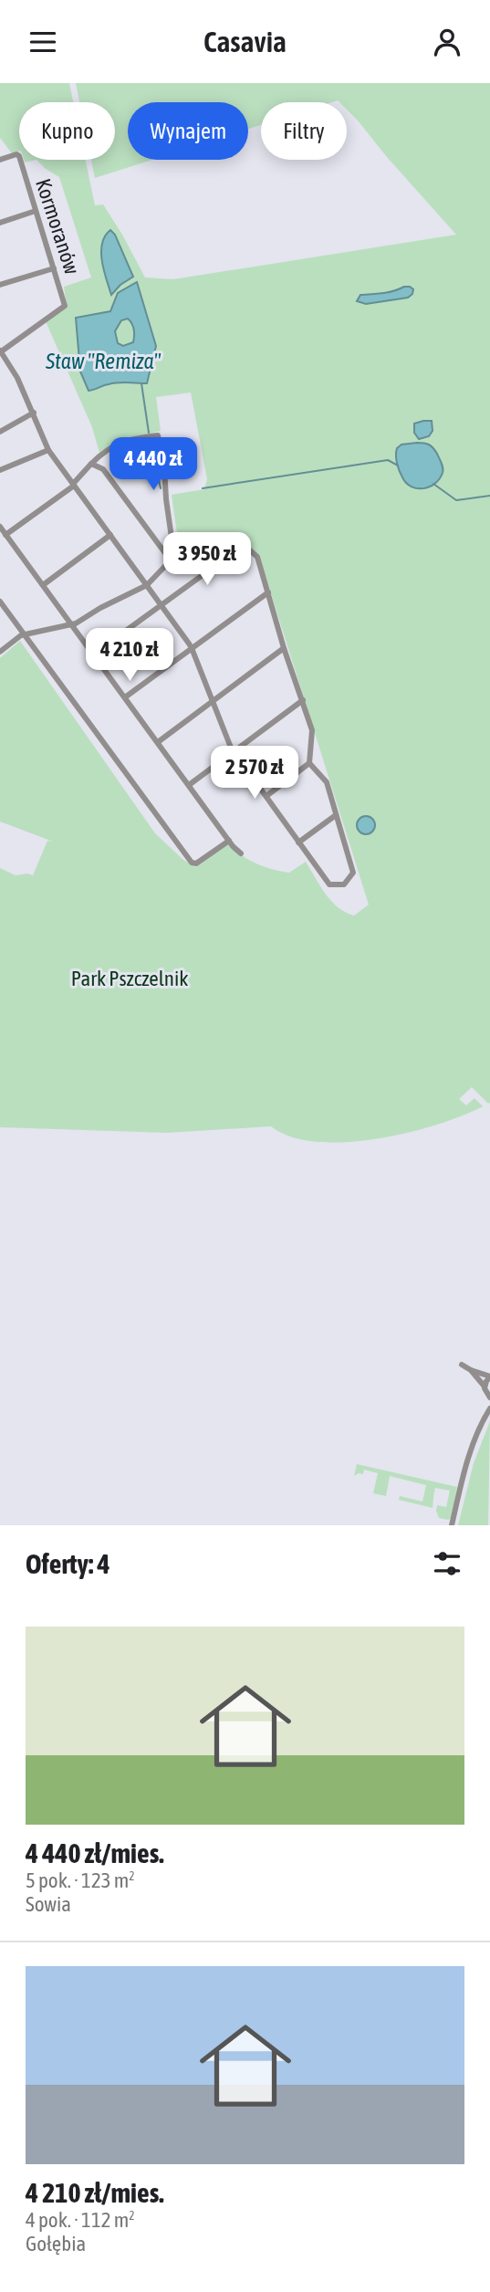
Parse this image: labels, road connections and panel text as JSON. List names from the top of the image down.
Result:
{
  "streets": {
    "street": ["Kormoranów"]
  },
  "water": ["Staw \"Remiza\""],
  "parks": ["Park Pszczelnik"],
  "page": {
    "header": "Casavia",
    "chip": ["Kupno", "Wynajem", "Filtry"],
    "price": [
      "4 440 zł",
      "3 950 zł",
      "4 210 zł",
      "2 570 zł"
    ],
    "heading": "Oferty: 4",
    "list": [
      {
        "name": "4 440 zł/mies.",
        "note": "5 pok. · 123 m² · Sowia"
      },
      {
        "name": "4 210 zł/mies.",
        "note": "4 pok. · 112 m² · Gołębia"
      }
    ]
  }
}
